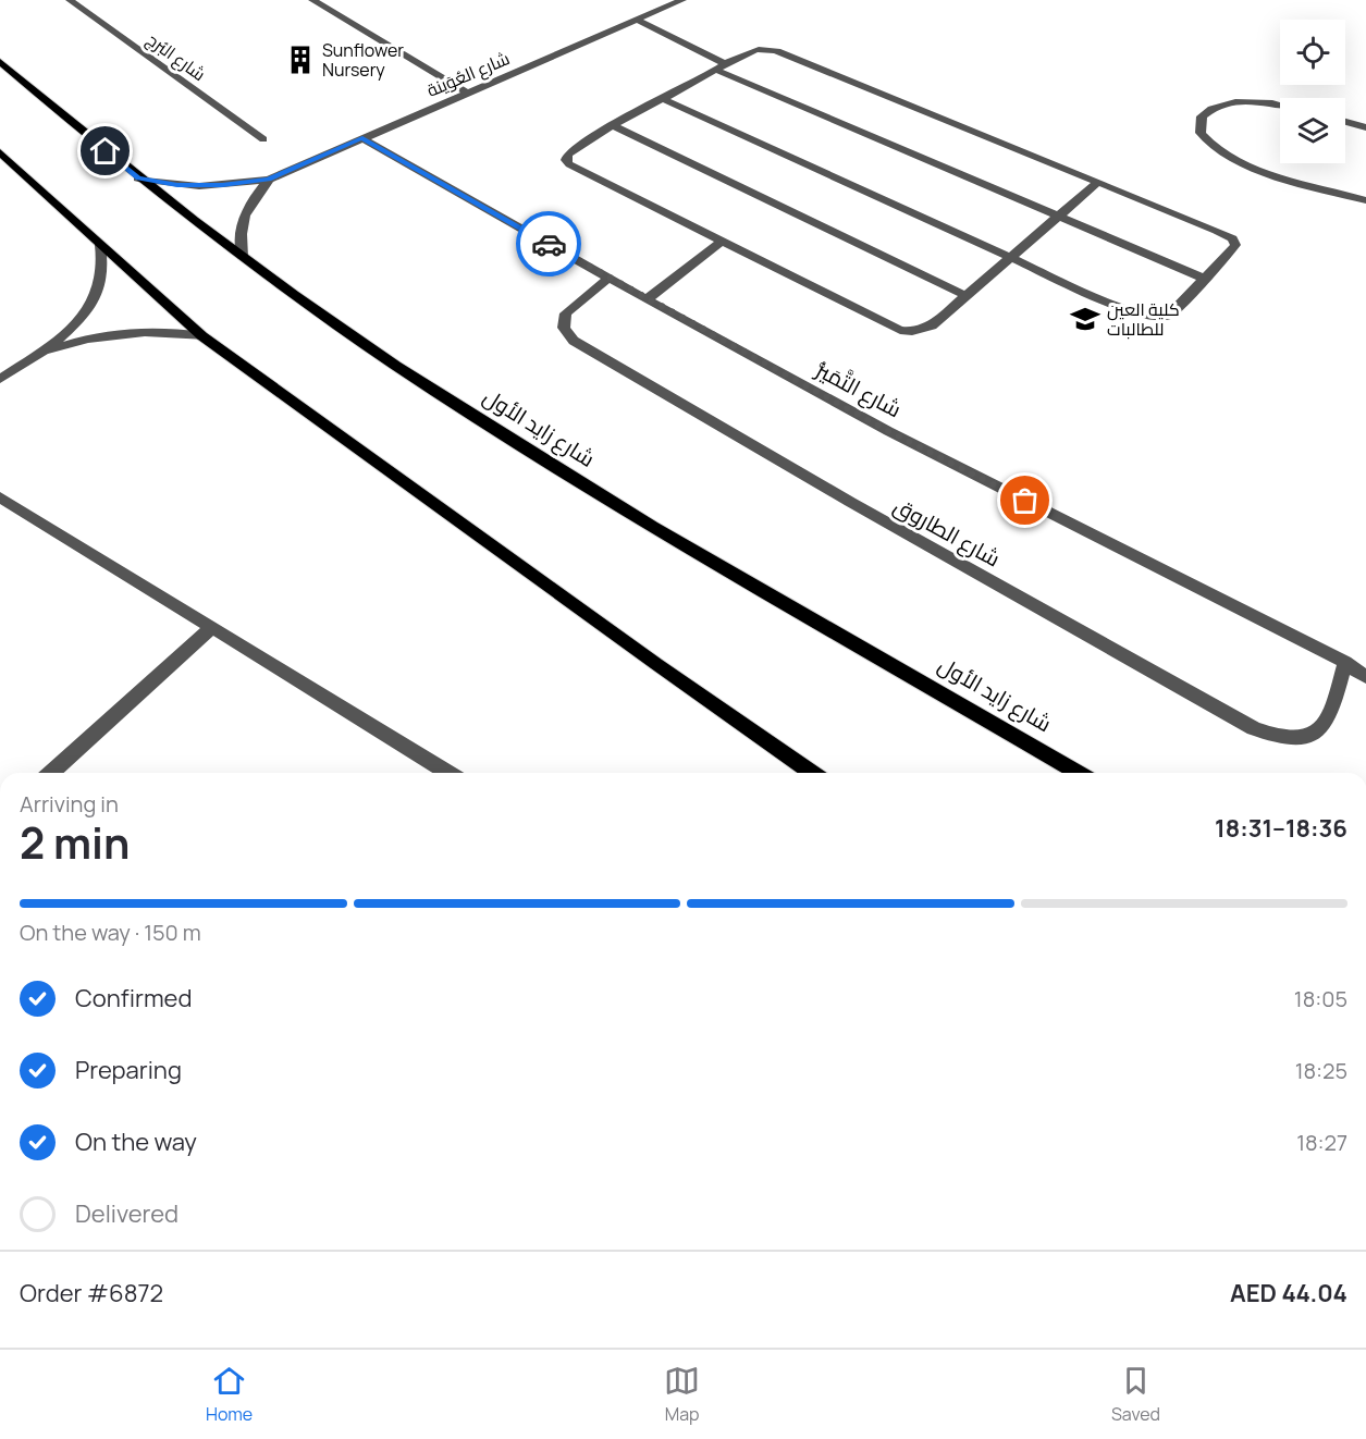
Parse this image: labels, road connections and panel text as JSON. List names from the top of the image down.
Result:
{
  "streets": {
    "main road": ["شارع زايد الأول"],
    "street": [
      "شارع البُرج",
      "شارع العُوَينة",
      "شارع التَّمَيُّز",
      "شارع الطاروق"
    ]
  },
  "crossings": [
    ["شارع العُوَينة", "شارع التَّمَيُّز"],
    ["شارع العُوَينة", "شارع زايد الأول"],
    ["شارع التَّمَيُّز", "شارع الطاروق"]
  ],
  "places": {
    "building": ["Sunflower Nursery"],
    "school or university": ["كلية العين للطالبات"]
  },
  "page": {
    "heading": ["2 min", "Arriving in", "18:31–18:36"],
    "panel": ["Order #6872", "AED 44.04"],
    "bar": "On the way · 150 m",
    "list": [
      ["Confirmed", "18:05"],
      ["Preparing", "18:25"],
      ["On the way", "18:27"],
      "Delivered"
    ],
    "tabs": ["Home", "Map", "Saved"]
  }
}
